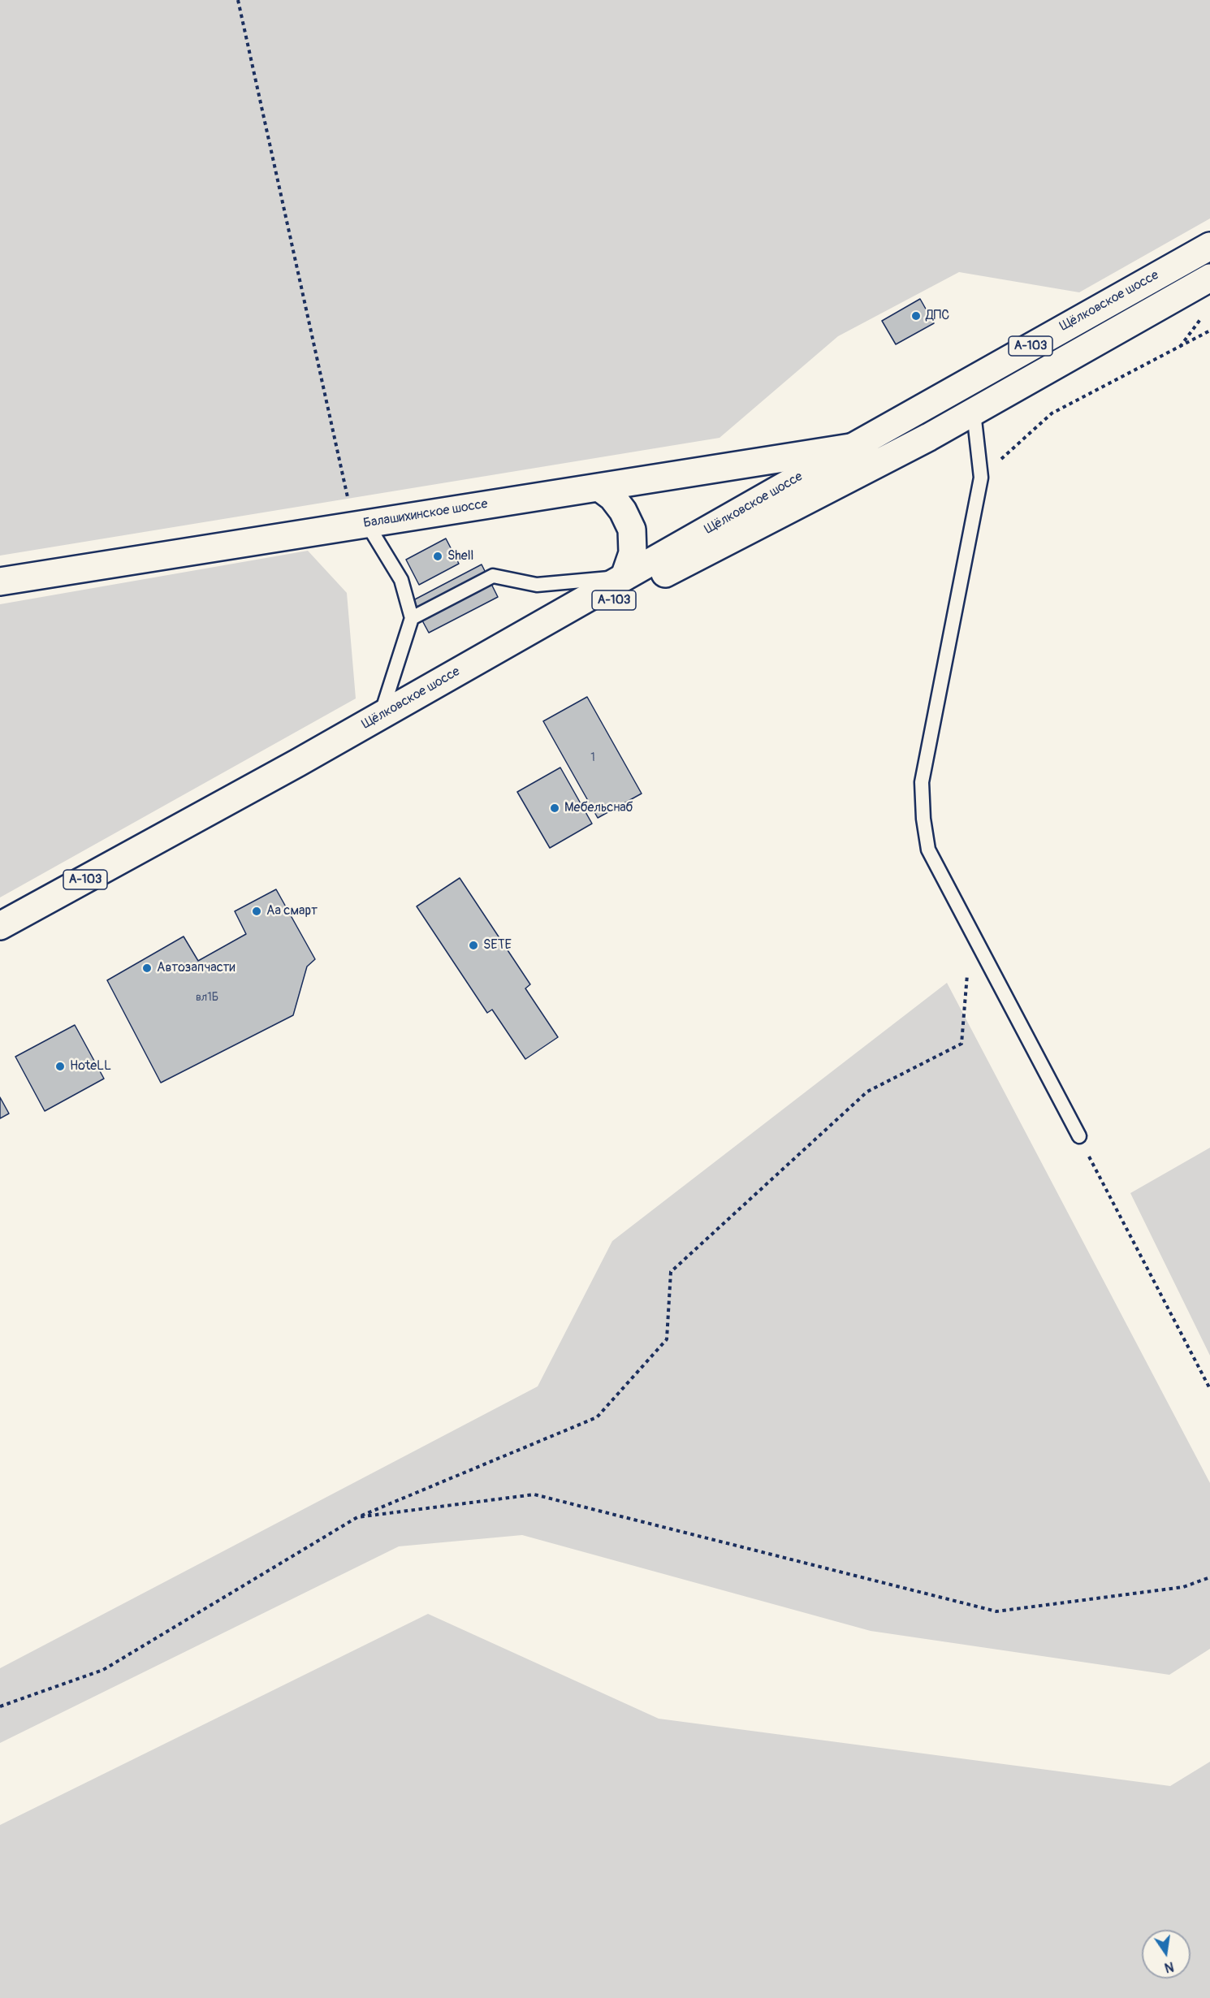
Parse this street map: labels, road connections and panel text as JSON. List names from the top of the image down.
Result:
{
  "streets": {
    "main road": ["Щёлковское шоссе", "А-103", "Балашихинское шоссе"]
  },
  "crossings": [
    ["Щёлковское шоссе", "Балашихинское шоссе"]
  ],
  "places": [
    "ДПС",
    "Shell",
    "Мебельснаб",
    "Аа смарт",
    "SETE",
    "Автозапчасти",
    "HoteLL"
  ],
  "house_numbers": ["1", "вл1Б"],
  "north": "bottom"
}
